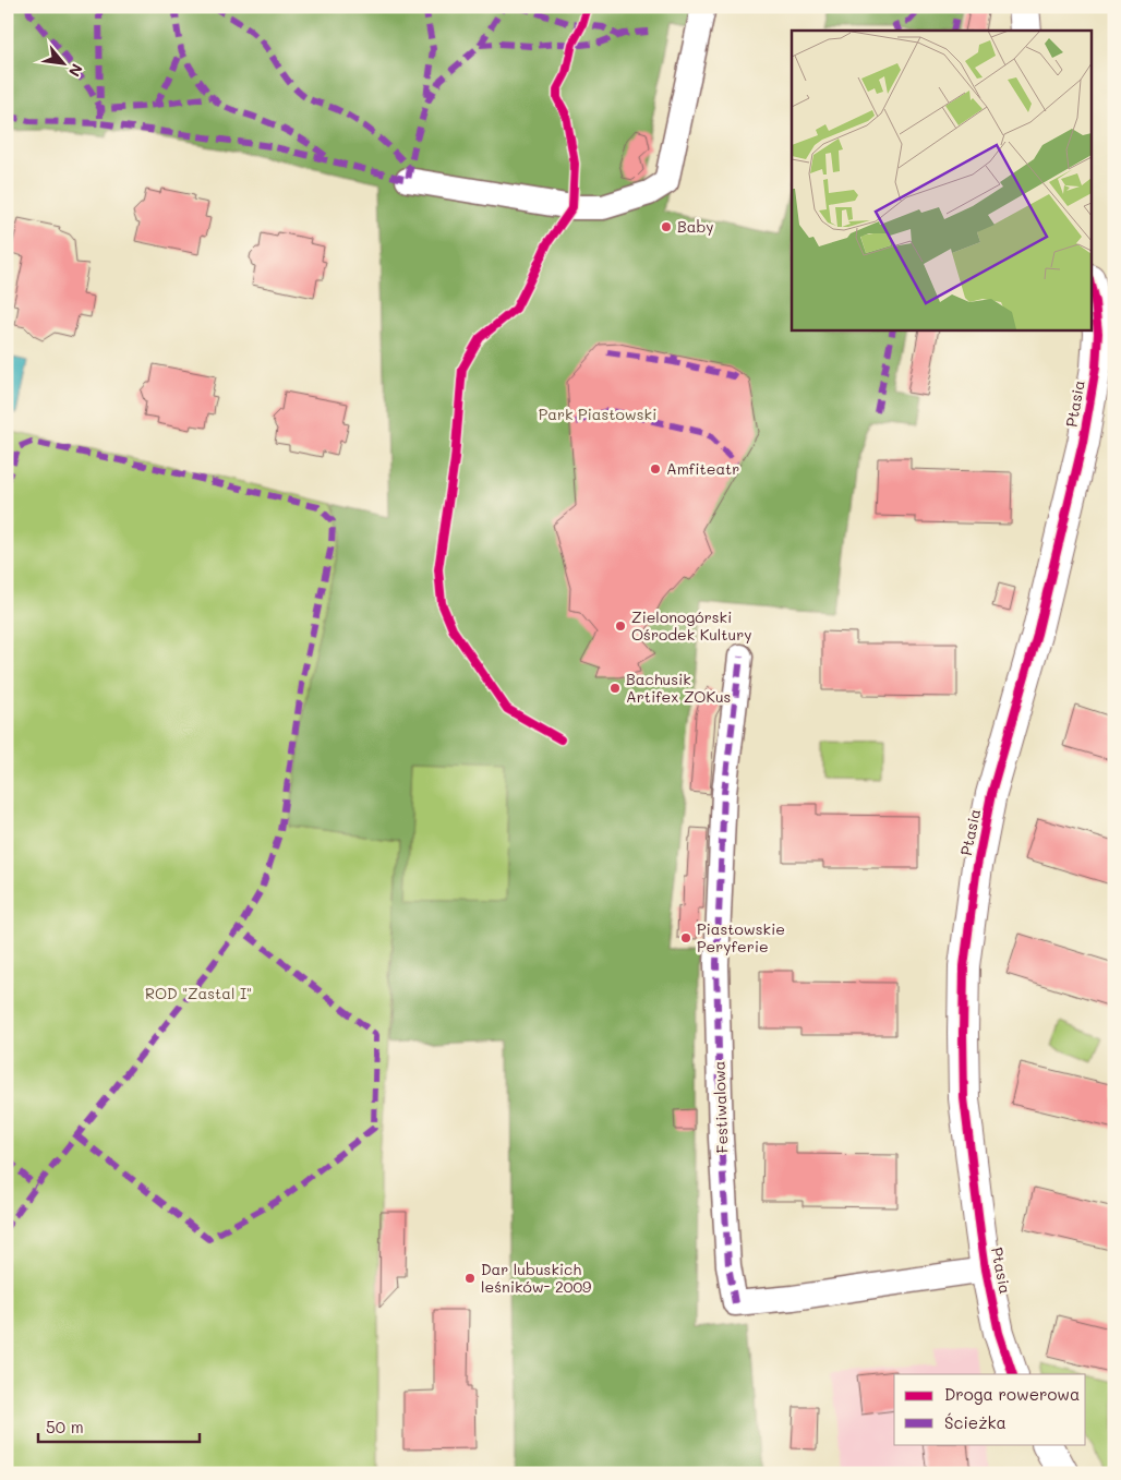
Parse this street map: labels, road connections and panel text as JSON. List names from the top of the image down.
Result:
{
  "streets": {
    "street": ["Ptasia", "Festiwalowa"]
  },
  "crossings": [
    ["Ptasia", "Festiwalowa"]
  ],
  "parks": ["Park Piastowski", "ROD \"Zastal I\""],
  "places": [
    "Baby",
    "Amfiteatr",
    "Zielonogórski Ośrodek Kultury",
    "Bachusik Artifex ZOKus",
    "Piastowskie Peryferie",
    "Dar lubuskich leśników- 2009"
  ],
  "legend": ["Droga rowerowa", "Ścieżka"],
  "scale_bar": "50 m",
  "north": "bottom right"
}
